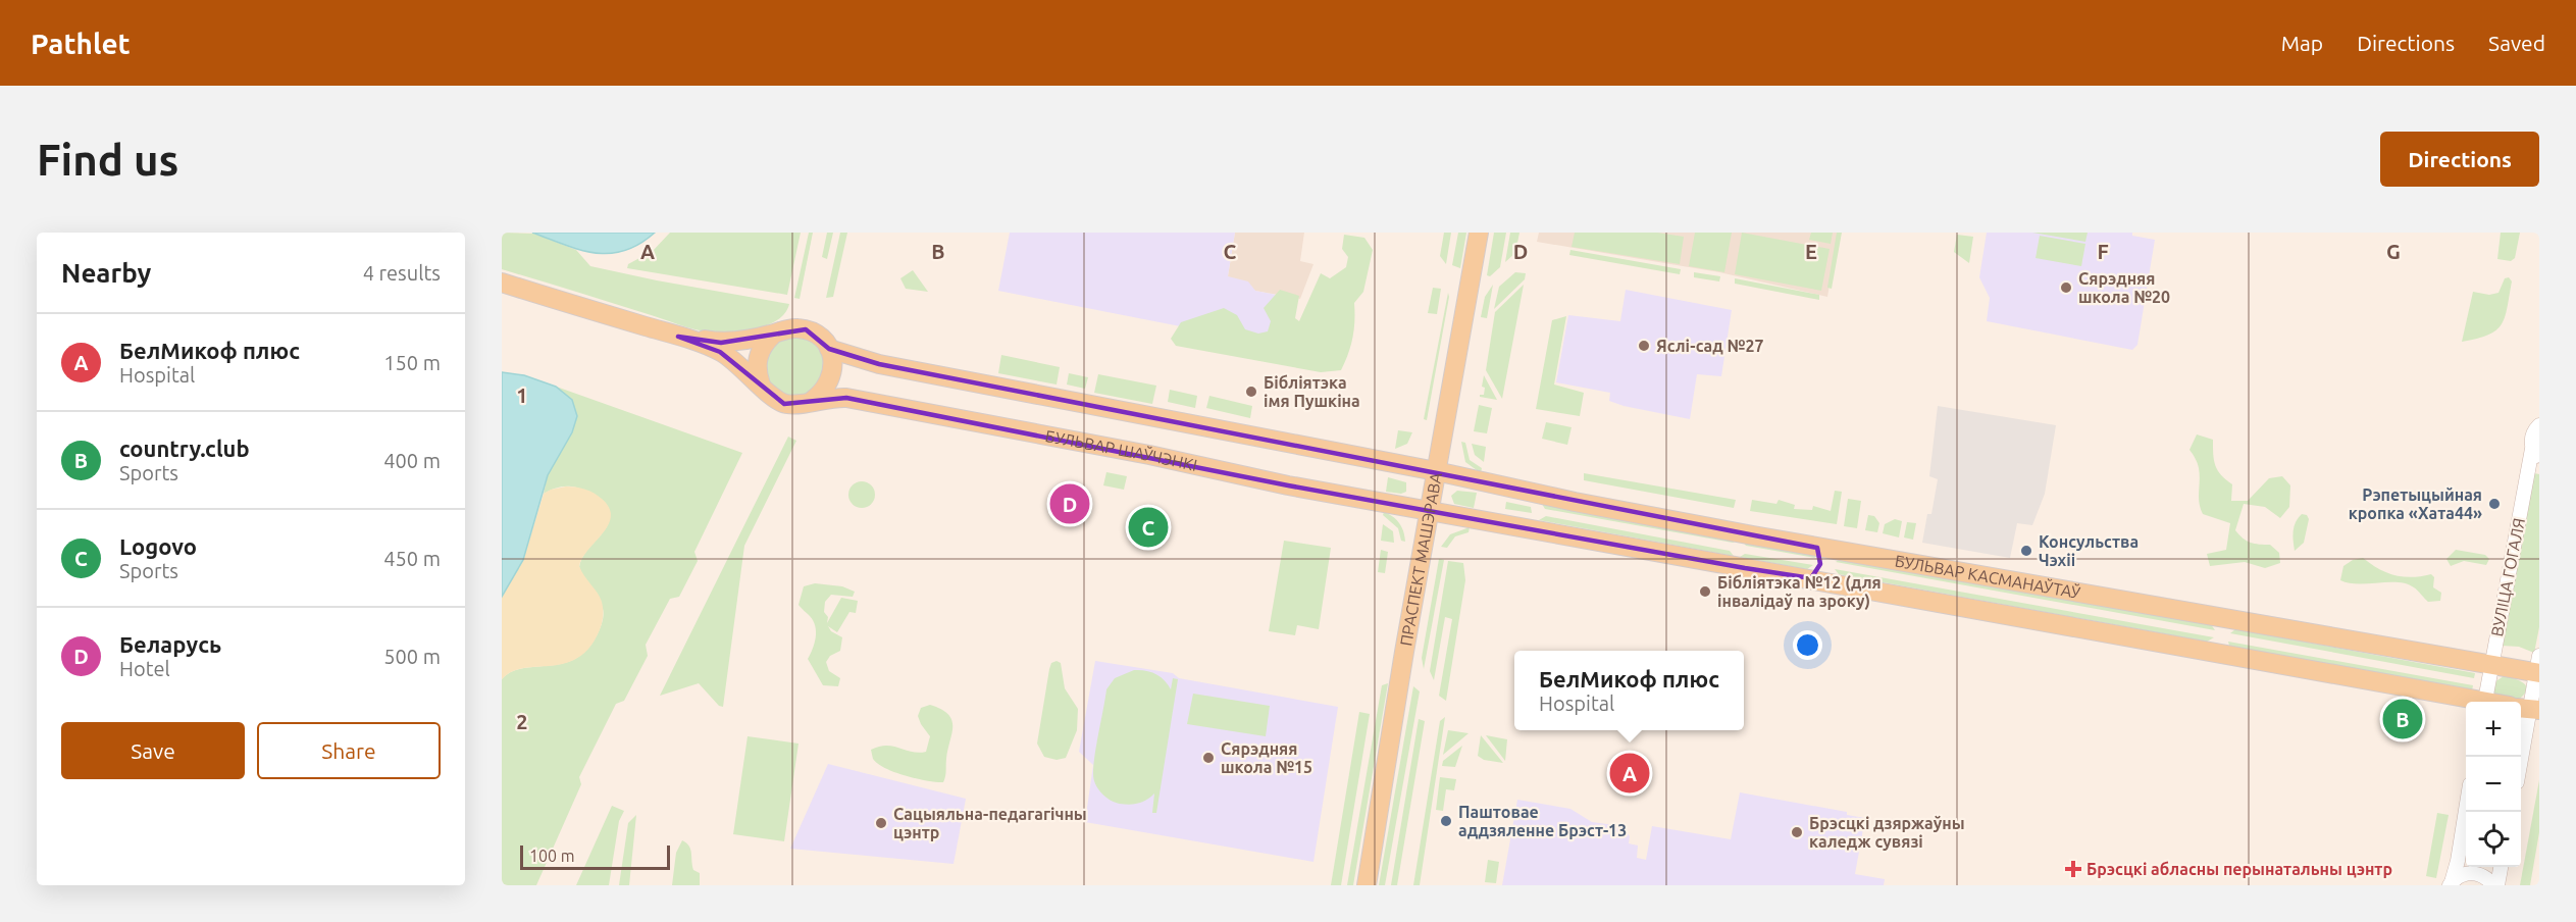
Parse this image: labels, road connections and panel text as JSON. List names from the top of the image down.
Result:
{
  "streets": {
    "main road": ["БУЛЬВАР ШАЎЧЭНКІ", "ПРАСПЕКТ МАШЭРАВА", "БУЛЬВАР КАСМАНАЎТАЎ"],
    "street": ["ВУЛІЦА ГОГАЛЯ"]
  },
  "crossings": [
    ["БУЛЬВАР ШАЎЧЭНКІ", "ПРАСПЕКТ МАШЭРАВА"],
    ["БУЛЬВАР ШАЎЧЭНКІ", "БУЛЬВАР КАСМАНАЎТАЎ"],
    ["ПРАСПЕКТ МАШЭРАВА", "БУЛЬВАР КАСМАНАЎТАЎ"],
    ["БУЛЬВАР КАСМАНАЎТАЎ", "ВУЛІЦА ГОГАЛЯ"]
  ],
  "places": {
    "other": [
      "Сярэдняя школа №20",
      "Яслі-сад №27",
      "Бібліятэка імя Пушкіна",
      "Рэпетыцыйная кропка «Хата44»",
      "Консульства Чэхіі",
      "Бібліятэка №12 (для інвалідаў па зроку)",
      "Сярэдняя школа №15",
      "Паштовае аддзяленне Брэст-13",
      "Сацыяльна-педагагічны цэнтр",
      "Брэсцкі дзяржаўны каледж сувязі"
    ],
    "health": ["Брэсцкі абласны перынатальны цэнтр"]
  },
  "scale_bar": "100 m",
  "page": {
    "header": "Pathlet",
    "nav": ["Map", "Directions", "Saved"],
    "buttons": [
      "Directions",
      ["Save", "Share"]
    ],
    "title": "Find us",
    "heading": ["Nearby", "4 results"],
    "list": [
      {
        "mark": "A",
        "name": "БелМикоф плюс",
        "note": "Hospital",
        "value": "150 m"
      },
      {
        "mark": "B",
        "name": "country.club",
        "note": "Sports",
        "value": "400 m"
      },
      {
        "mark": "C",
        "name": "Logovo",
        "note": "Sports",
        "value": "450 m"
      },
      {
        "mark": "D",
        "name": "Беларусь",
        "note": "Hotel",
        "value": "500 m"
      }
    ],
    "pins": [
      "D",
      "C",
      "B",
      "A"
    ],
    "popup": ["БелМикоф плюс", "Hospital"],
    "map_buttons": ["+", "−"],
    "scale": "100 m"
  },
  "grid": {
    "columns": [
      "A",
      "B",
      "C",
      "D",
      "E",
      "F",
      "G"
    ],
    "rows": ["1", "2"]
  }
}
